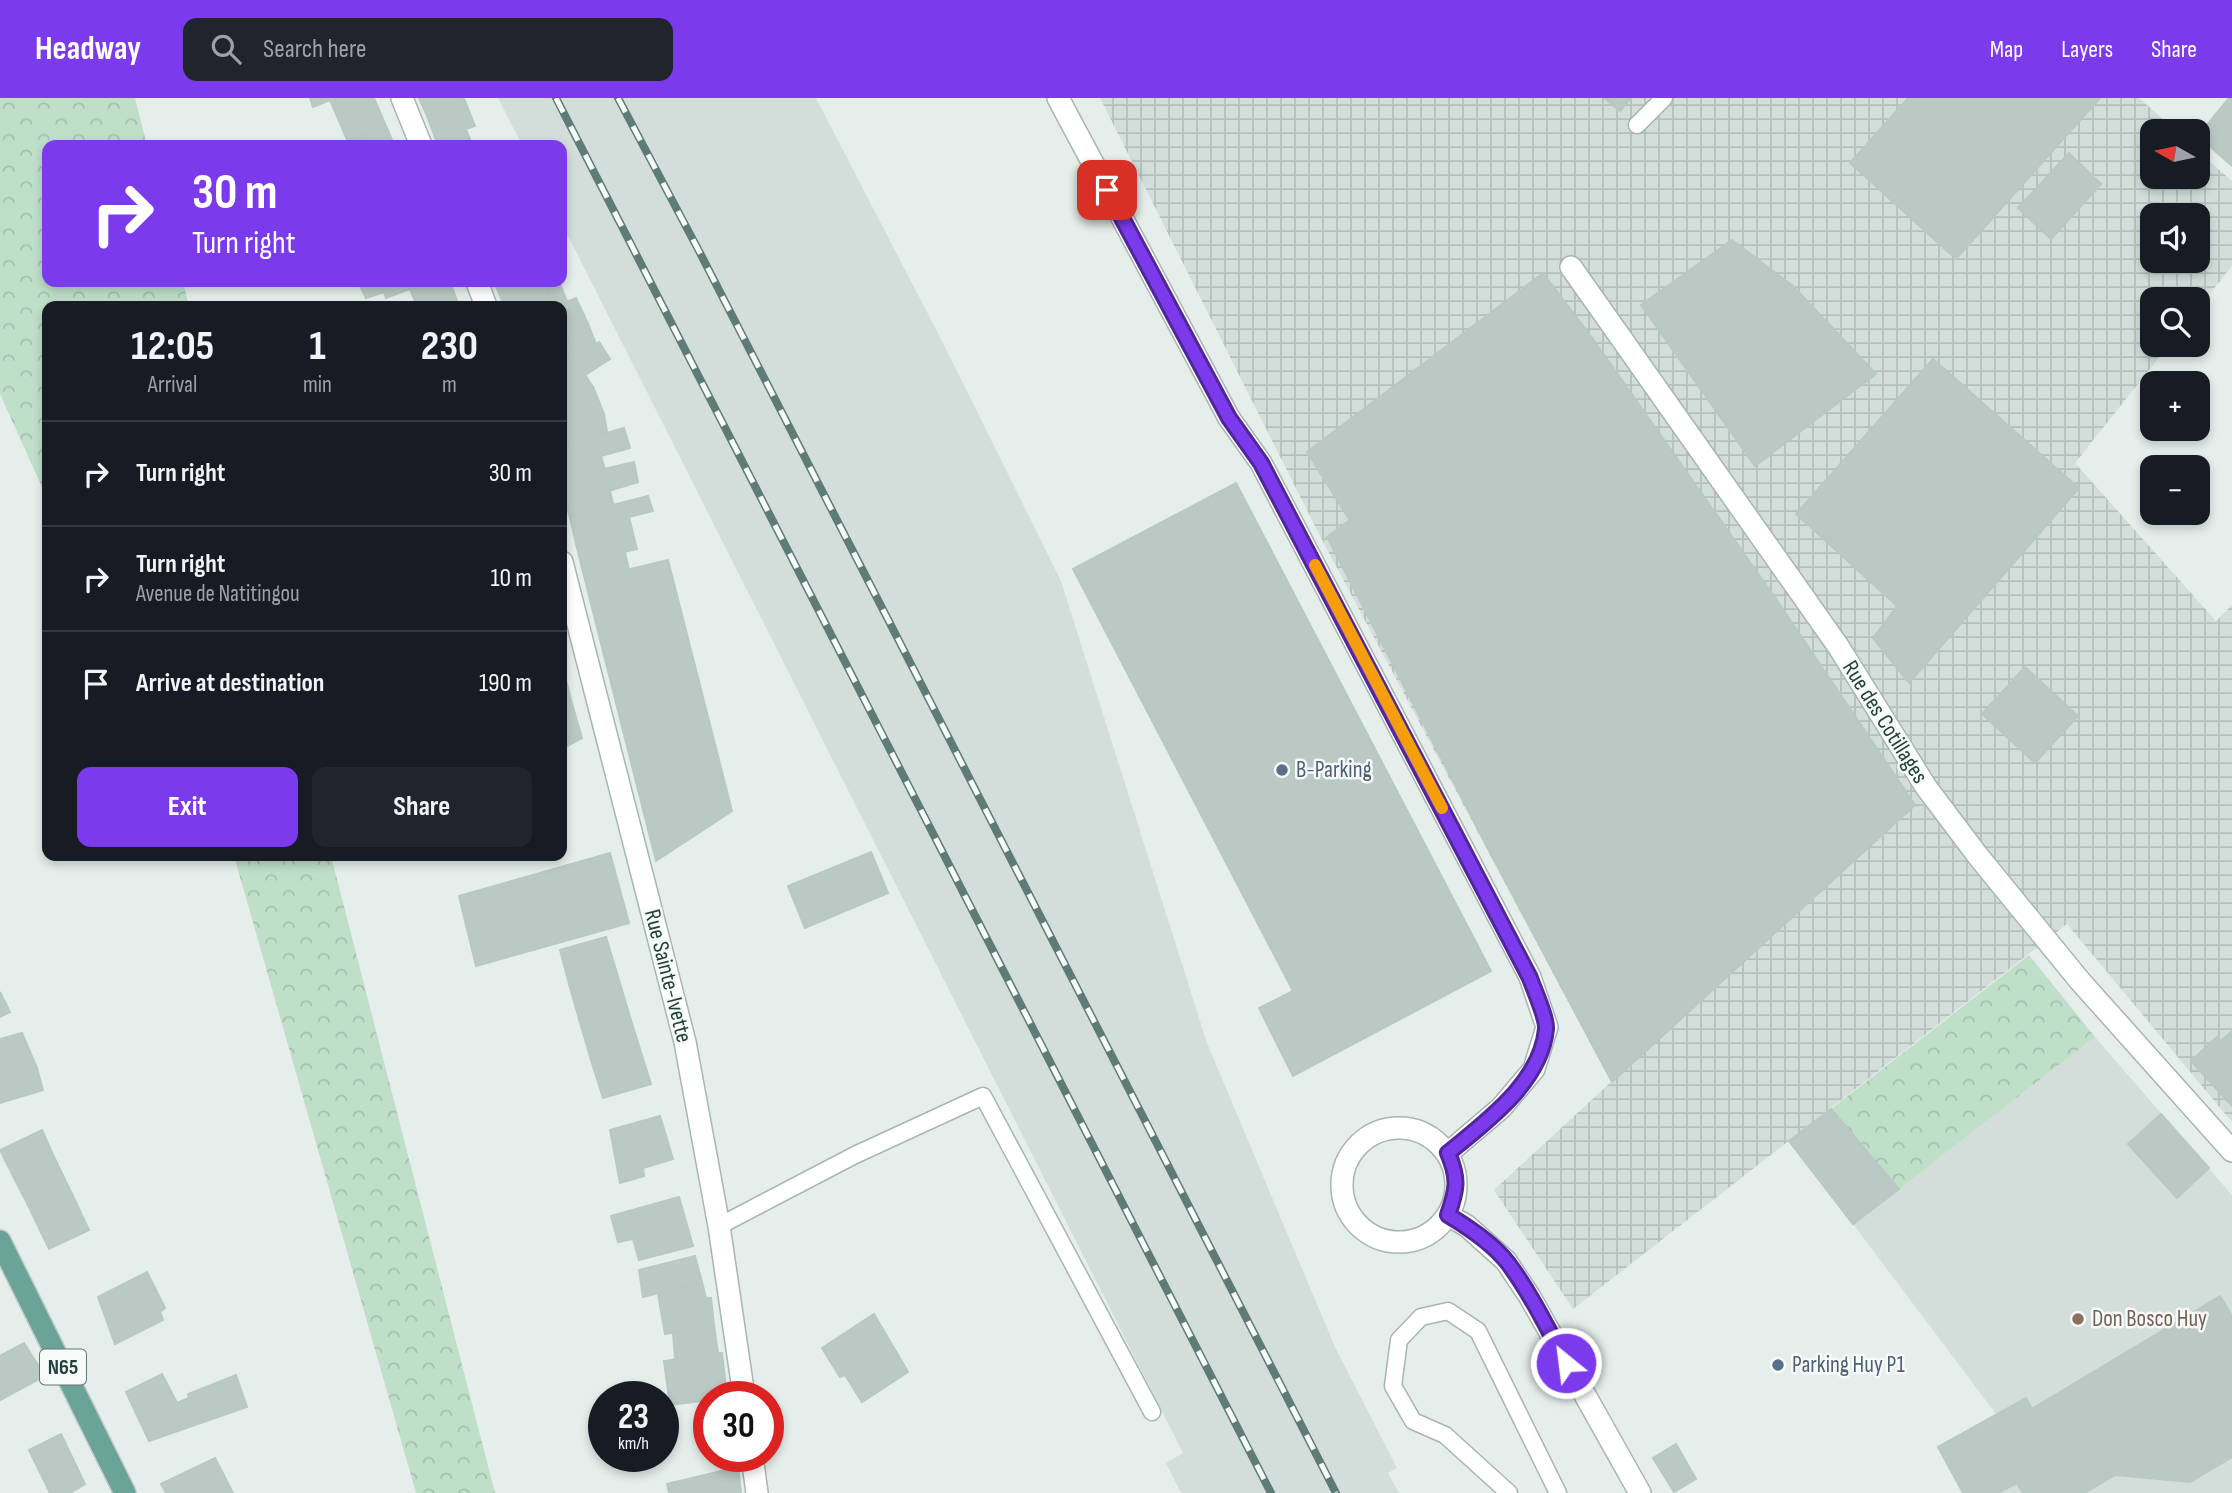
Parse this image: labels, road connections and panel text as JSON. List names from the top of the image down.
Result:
{
  "streets": {
    "main road": ["N65"],
    "street": ["Rue des Cotillages", "Rue Sainte-Ivette"]
  },
  "places": ["B-Parking", "Don Bosco Huy", "Parking Huy P1"],
  "north": "left",
  "page": {
    "header": "Headway",
    "search": "Search here",
    "nav": ["Map", "Layers", "Share"],
    "map_buttons": ["+", "−"],
    "turn": ["30 m", "Turn right"],
    "eta": [
      "12:05",
      "Arrival",
      "1",
      "min",
      "230",
      "m"
    ],
    "list": [
      {
        "name": "Turn right",
        "value": "30 m"
      },
      {
        "name": "Turn right",
        "note": "Avenue de Natitingou",
        "value": "10 m"
      },
      {
        "name": "Arrive at destination",
        "value": "190 m"
      }
    ],
    "buttons": ["Exit", "Share"],
    "speed": "23 km/h",
    "limit": "30"
  }
}
